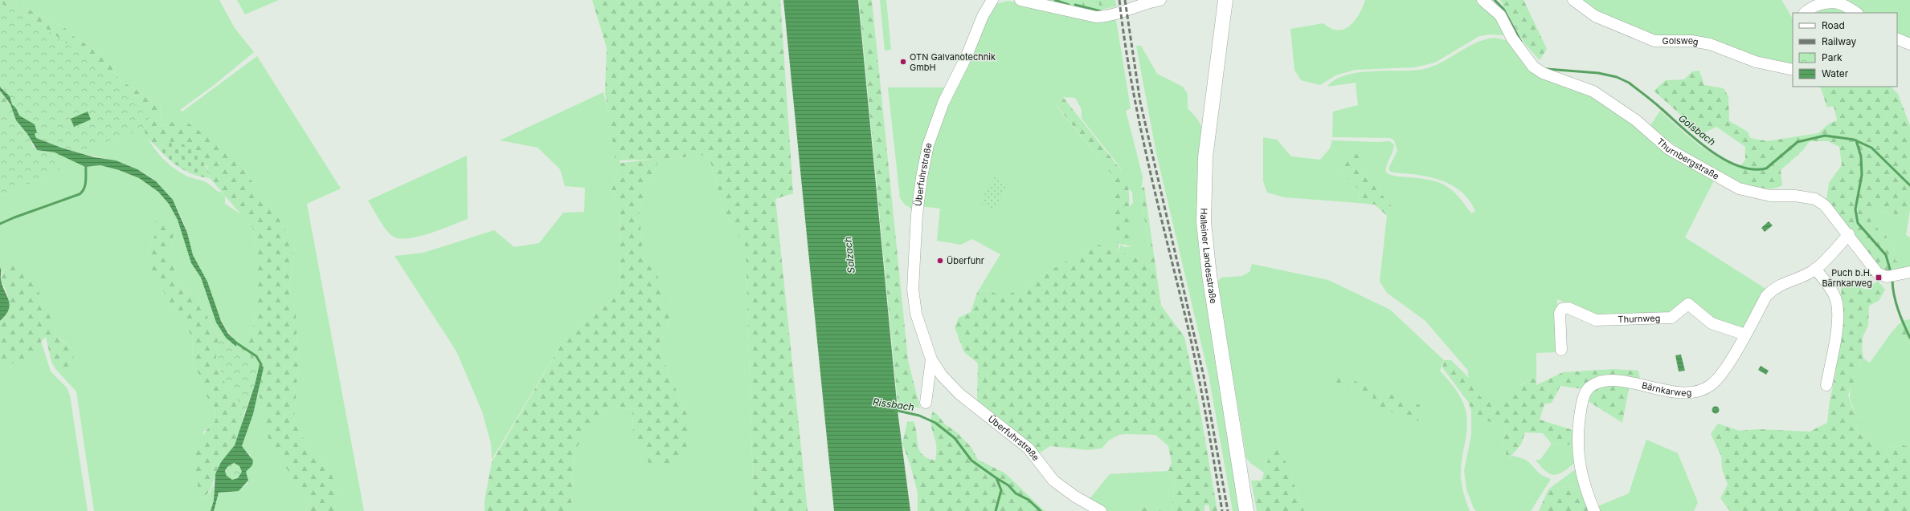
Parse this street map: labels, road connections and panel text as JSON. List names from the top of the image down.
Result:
{
  "streets": {
    "main road": ["Halleiner Landesstraße"],
    "street": [
      "Golsweg",
      "Thurnbergstraße",
      "Überfuhrstraße",
      "Thurnweg",
      "Bärnkarweg"
    ]
  },
  "crossings": [
    ["Thurnbergstraße", "Bärnkarweg"],
    ["Thurnweg", "Bärnkarweg"]
  ],
  "water": ["Golsbach", "Salzach", "Rissbach"],
  "places": {
    "other": ["OTN Galvanotechnik GmbH", "Überfuhr"],
    "transit": ["Puch b.H. Bärnkarweg"]
  },
  "legend": [
    "Road",
    "Railway",
    "Park",
    "Water"
  ]
}
